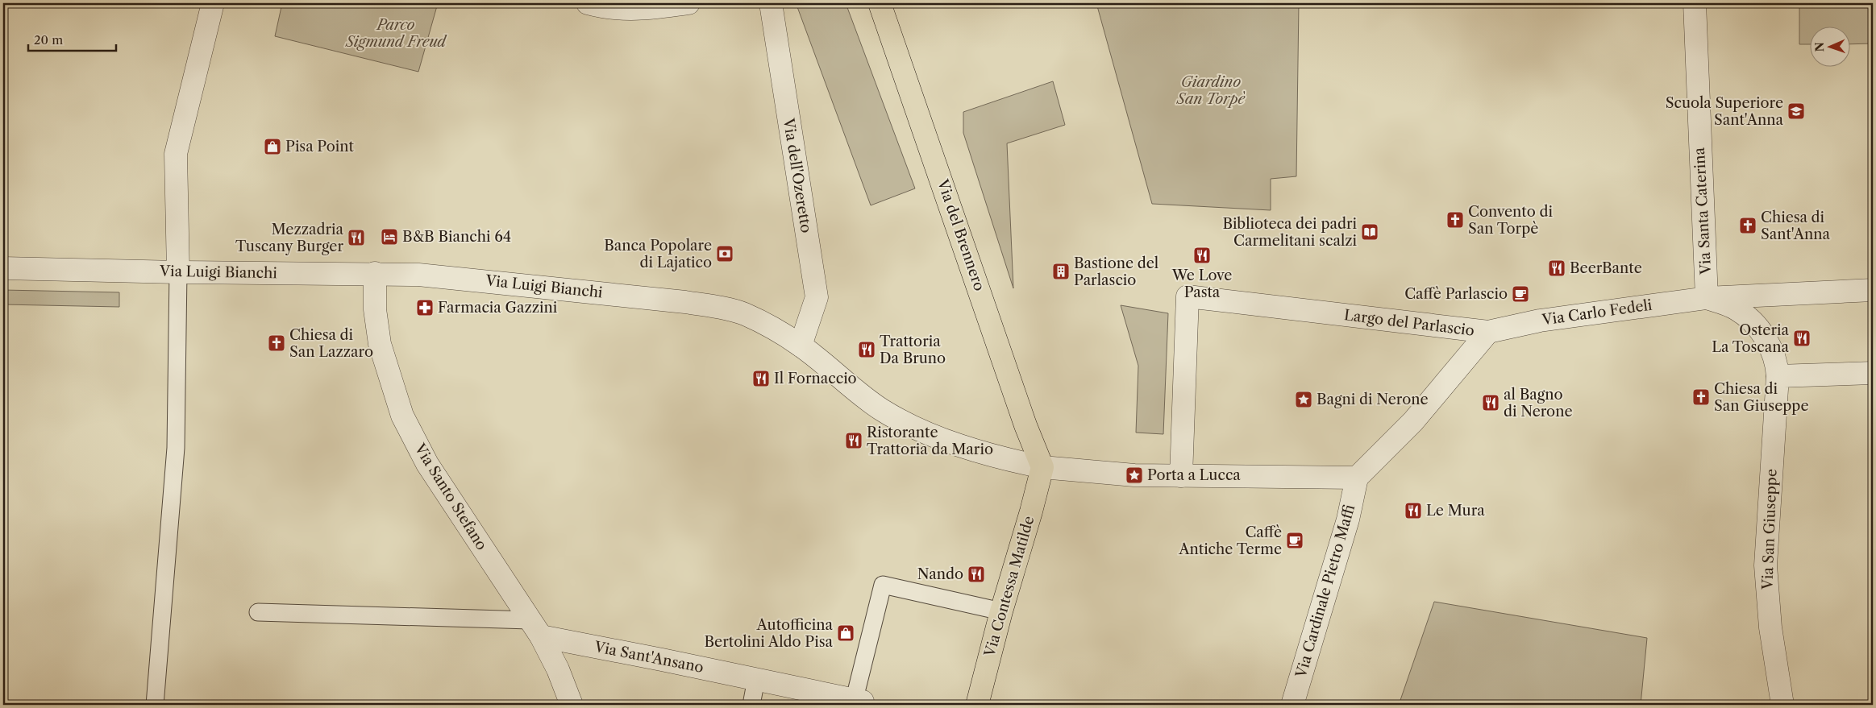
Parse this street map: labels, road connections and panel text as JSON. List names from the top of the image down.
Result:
{
  "streets": {
    "main road": ["Via del Brennero", "Via Contessa Matilde"],
    "street": [
      "Via dell'Ozeretto",
      "Via Santa Caterina",
      "Via Luigi Bianchi",
      "Via Carlo Fedeli",
      "Largo del Parlascio",
      "Via Santo Stefano",
      "Via San Giuseppe",
      "Via Cardinale Pietro Maffi",
      "Via Sant'Ansano"
    ]
  },
  "crossings": [
    ["Via dell'Ozeretto", "Via Luigi Bianchi"],
    ["Via Santa Caterina", "Via Carlo Fedeli"],
    ["Via Santa Caterina", "Via San Giuseppe"],
    ["Via del Brennero", "Via Luigi Bianchi"],
    ["Via del Brennero", "Via Contessa Matilde"],
    ["Via Luigi Bianchi", "Via Santo Stefano"],
    ["Via Luigi Bianchi", "Via Contessa Matilde"],
    ["Via Carlo Fedeli", "Largo del Parlascio"],
    ["Via Carlo Fedeli", "Via San Giuseppe"],
    ["Largo del Parlascio", "Via Cardinale Pietro Maffi"],
    ["Via Santo Stefano", "Via Sant'Ansano"]
  ],
  "parks": ["Parco Sigmund Freud", "Giardino San Torpè"],
  "places": {
    "school or university": ["Scuola Superiore Sant'Anna"],
    "shop": ["Pisa Point", "Autofficina Bertolini Aldo Pisa"],
    "church": [
      "Convento di San Torpè",
      "Chiesa di Sant'Anna",
      "Chiesa di San Lazzaro",
      "Chiesa di San Giuseppe"
    ],
    "library": ["Biblioteca dei padri Carmelitani scalzi"],
    "hotel": ["B&B Bianchi 64"],
    "restaurant": [
      "Mezzadria Tuscany Burger",
      "We Love Pasta",
      "BeerBante",
      "Osteria La Toscana",
      "Trattoria Da Bruno",
      "Il Fornaccio",
      "al Bagno di Nerone",
      "Ristorante Trattoria da Mario",
      "Le Mura",
      "Nando"
    ],
    "bank": ["Banca Popolare di Lajatico"],
    "building": ["Bastione del Parlascio"],
    "cafe": ["Caffè Parlascio", "Caffè Antiche Terme"],
    "pharmacy": ["Farmacia Gazzini"],
    "place": ["Bagni di Nerone", "Porta a Lucca"]
  },
  "scale_bar": "20 m",
  "north": "left"
}
